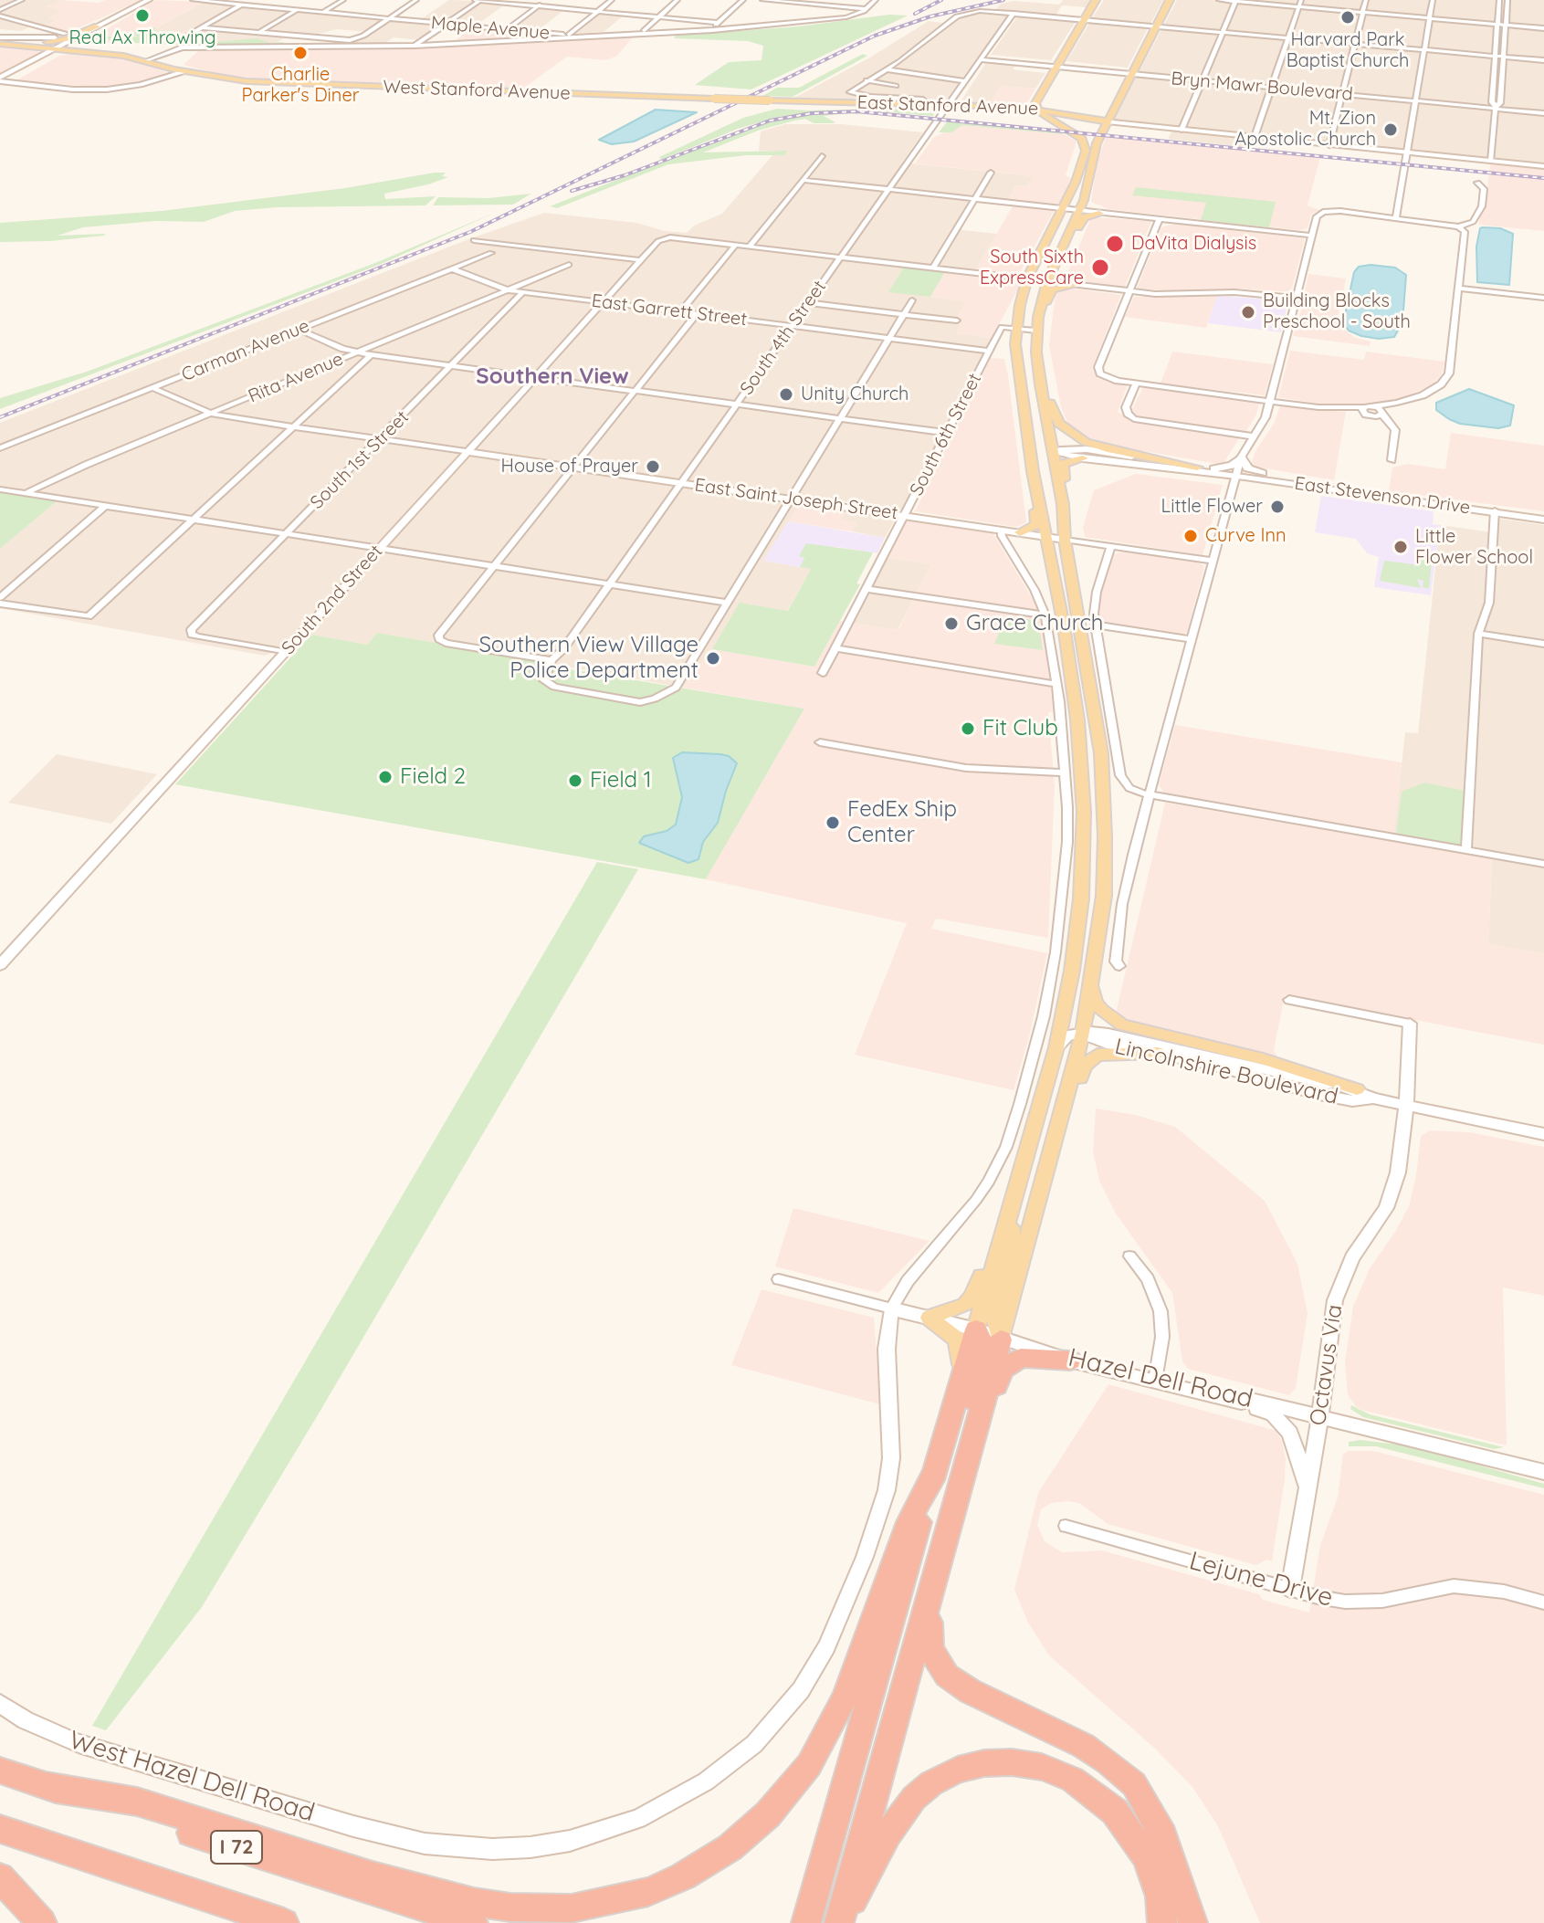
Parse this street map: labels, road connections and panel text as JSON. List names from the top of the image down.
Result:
{
  "streets": {
    "highway": ["I 72"],
    "main road": ["West Stanford Avenue", "East Stanford Avenue"],
    "street": [
      "Maple Avenue",
      "Bryn Mawr Boulevard",
      "East Garrett Street",
      "South 4th Street",
      "Carman Avenue",
      "Rita Avenue",
      "South 6th Street",
      "South 1st Street",
      "East Stevenson Drive",
      "East Saint Joseph Street",
      "South 2nd Street",
      "Lincolnshire Boulevard",
      "Octavus Via",
      "Hazel Dell Road",
      "Lejune Drive",
      "West Hazel Dell Road"
    ]
  },
  "crossings": [
    ["Bryn Mawr Boulevard", "South 4th Street"],
    ["West Stanford Avenue", "East Stanford Avenue"],
    ["East Stanford Avenue", "South 4th Street"],
    ["East Garrett Street", "South 4th Street"],
    ["East Garrett Street", "Rita Avenue"],
    ["East Garrett Street", "South 6th Street"],
    ["East Garrett Street", "South 1st Street"],
    ["East Garrett Street", "South 2nd Street"],
    ["South 4th Street", "East Saint Joseph Street"],
    ["Rita Avenue", "East Saint Joseph Street"],
    ["South 6th Street", "East Saint Joseph Street"],
    ["South 1st Street", "East Saint Joseph Street"],
    ["South 1st Street", "South 2nd Street"],
    ["East Saint Joseph Street", "South 2nd Street"],
    ["Lincolnshire Boulevard", "Octavus Via"],
    ["Octavus Via", "Hazel Dell Road"],
    ["Octavus Via", "Lejune Drive"],
    ["Hazel Dell Road", "West Hazel Dell Road"]
  ],
  "districts": ["Southern View"],
  "places": [
    "Real Ax Throwing",
    "Harvard Park Baptist Church",
    "Charlie Parker's Diner",
    "Mt. Zion Apostolic Church",
    "DaVita Dialysis",
    "South Sixth ExpressCare",
    "Building Blocks Preschool - South",
    "Unity Church",
    "House of Prayer",
    "Little Flower",
    "Curve Inn",
    "Little Flower School",
    "Grace Church",
    "Southern View Village Police Department",
    "Fit Club",
    "Field 2",
    "Field 1",
    "FedEx Ship Center"
  ]
}
